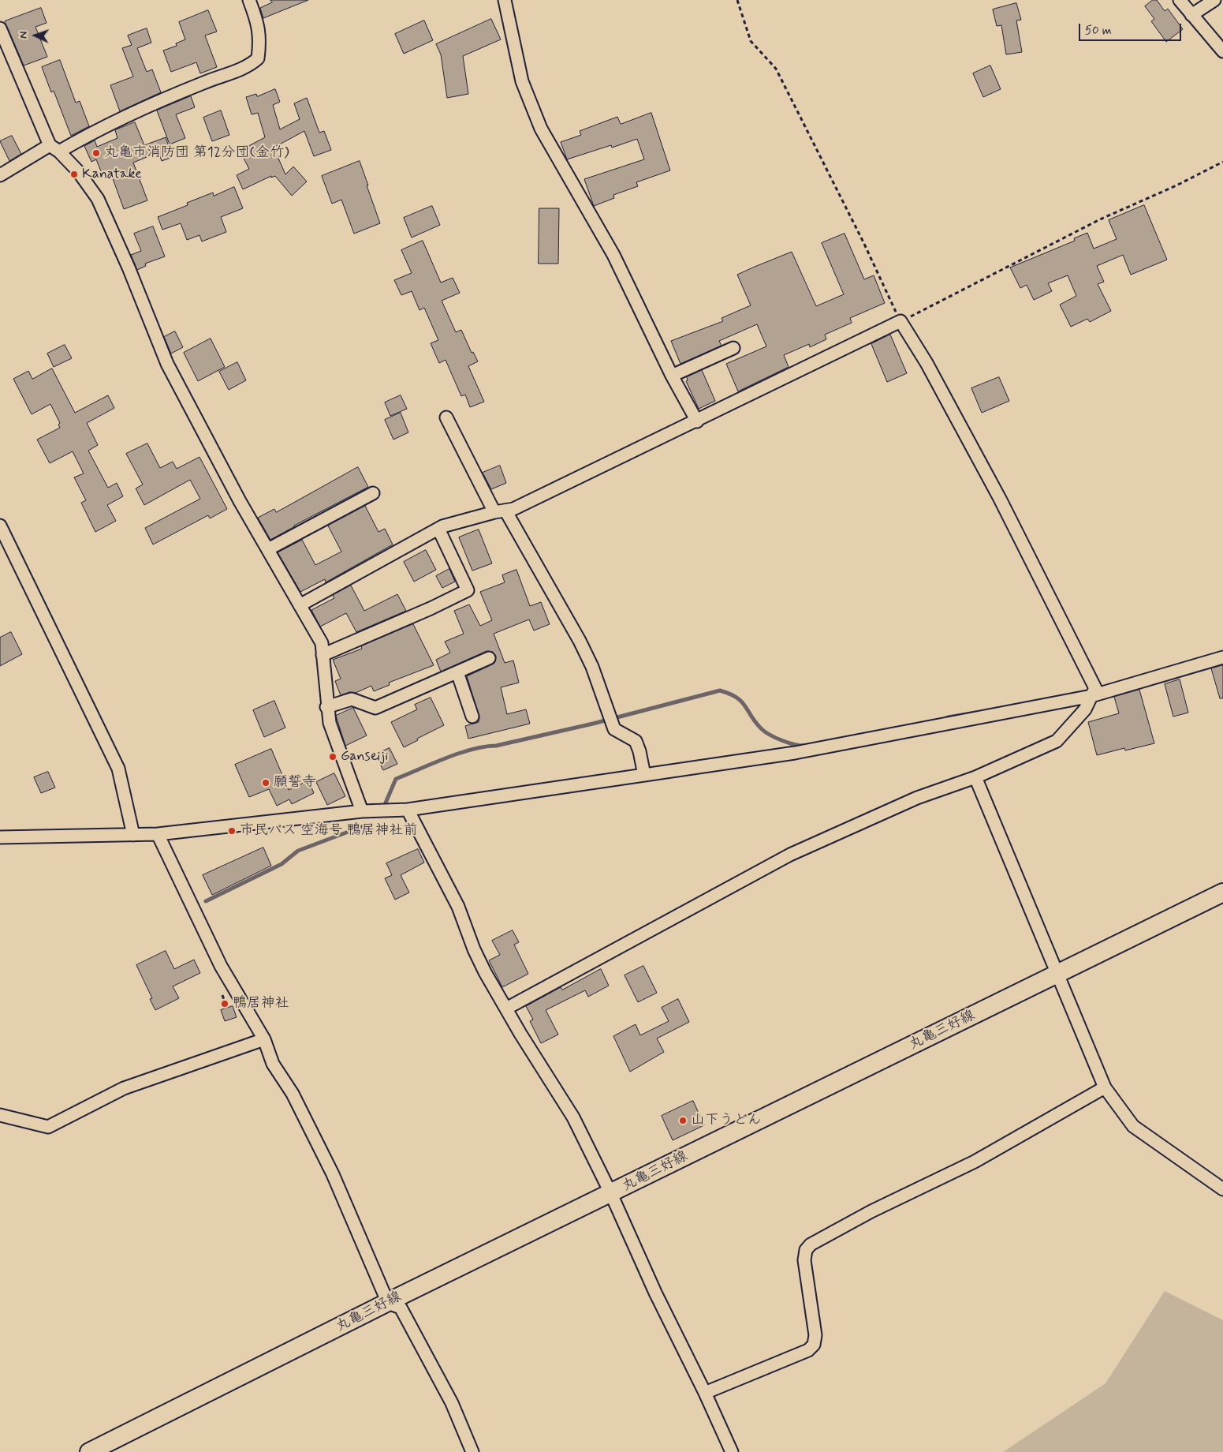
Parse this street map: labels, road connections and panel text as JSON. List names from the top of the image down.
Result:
{
  "streets": {
    "main road": ["丸亀三好線"]
  },
  "places": [
    "丸亀市消防団 第12分団(金竹)",
    "Kanatake",
    "Ganseiji",
    "願誓寺",
    "市民バス 空海号 鴨居神社前",
    "鴨居神社",
    "山下うどん"
  ],
  "scale_bar": "50 m",
  "north": "left"
}
